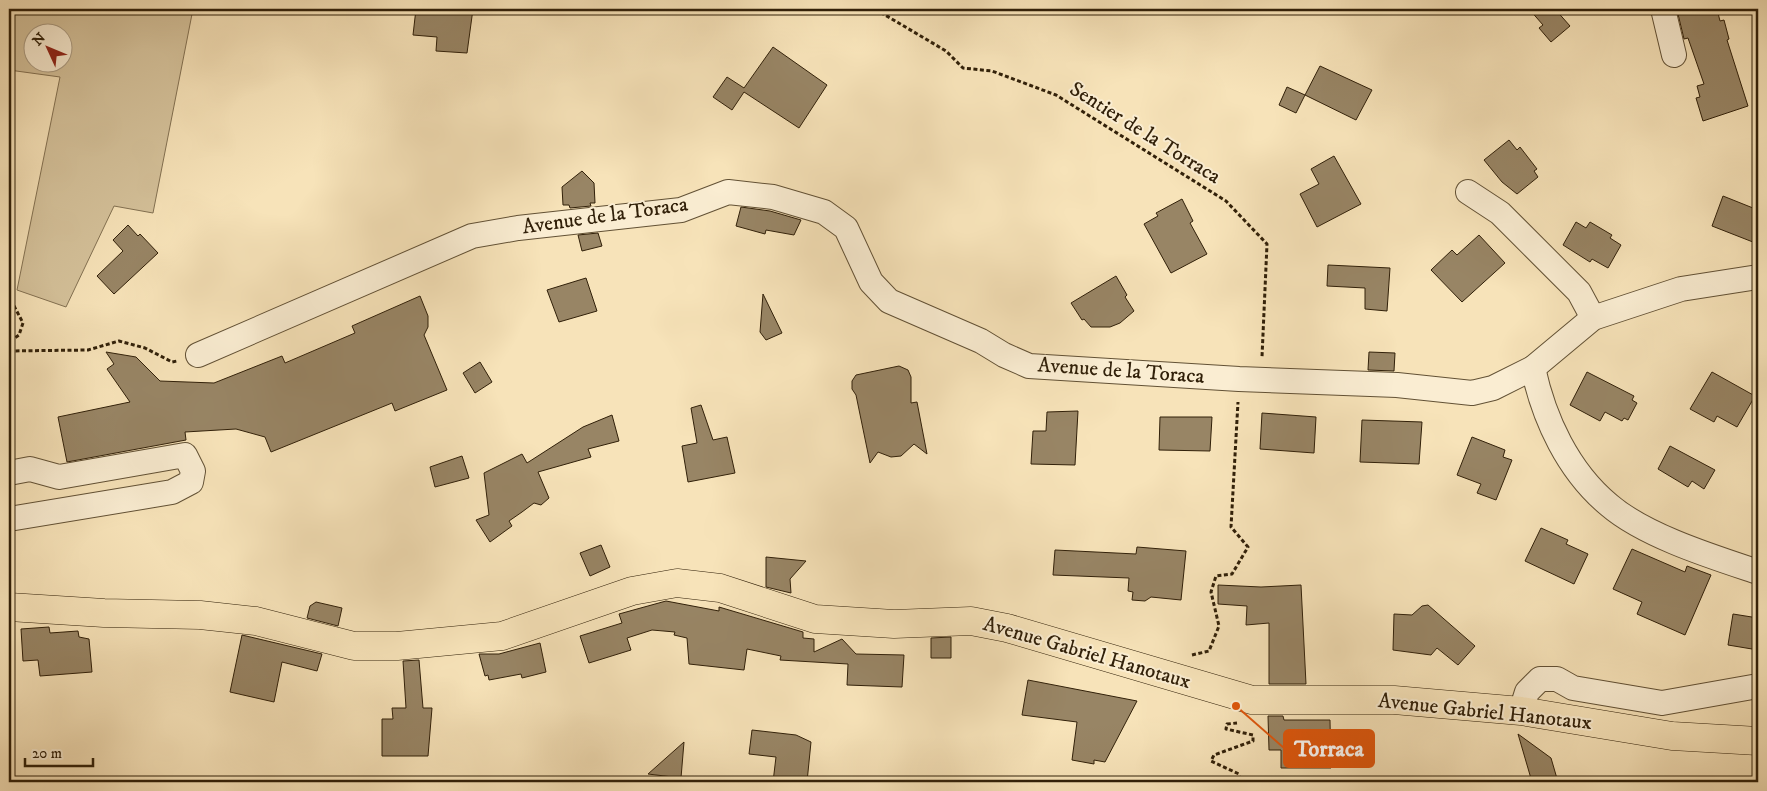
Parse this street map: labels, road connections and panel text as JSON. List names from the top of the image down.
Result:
{
  "streets": {
    "main road": ["Avenue Gabriel Hanotaux"],
    "street": ["Avenue de la Toraca"],
    "path": ["Sentier de la Torraca"]
  },
  "crossings": [
    ["Sentier de la Torraca", "Avenue de la Toraca"]
  ],
  "places": ["Torraca"],
  "scale_bar": "20 m",
  "north": "top left"
}
